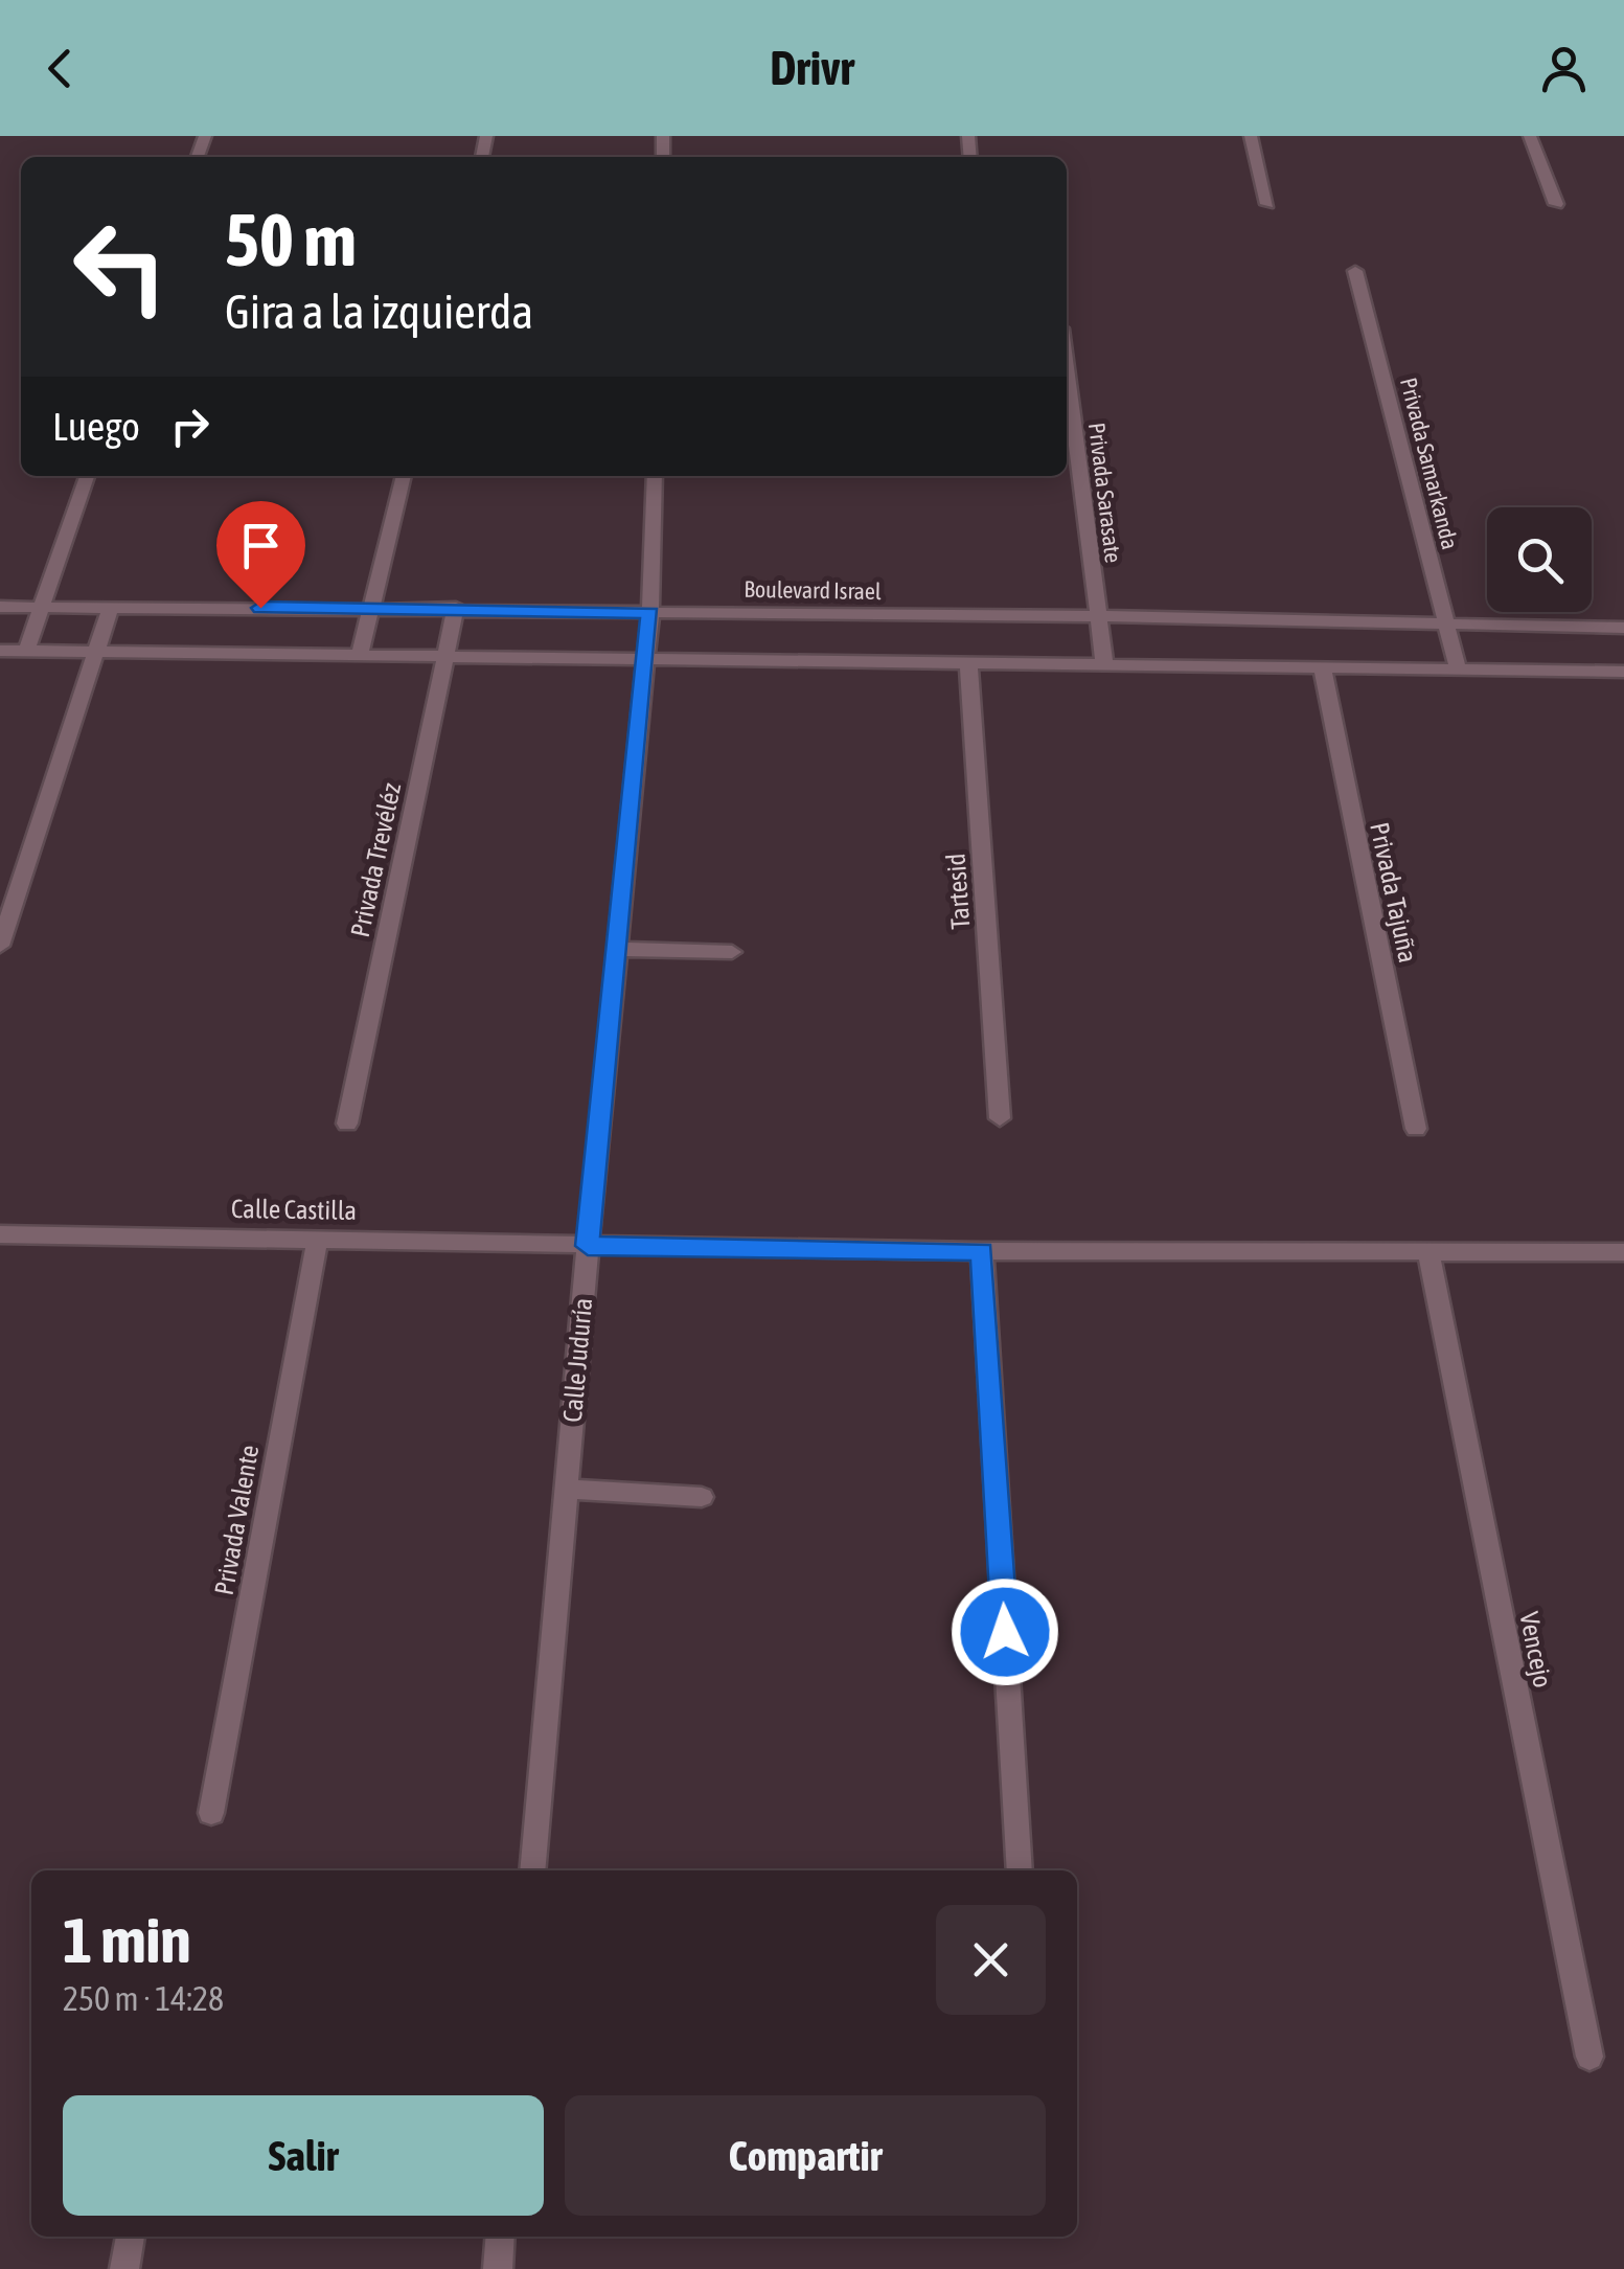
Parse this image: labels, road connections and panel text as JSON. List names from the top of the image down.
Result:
{
  "streets": {
    "street": [
      "Privada Samarkanda",
      "Privada Sarasate",
      "Boulevard Israel",
      "Privada Trevéléz",
      "Tartesid",
      "Privada Tajuña",
      "Calle Castilla",
      "Calle Juduría",
      "Privada Valente",
      "Vencejo"
    ]
  },
  "crossings": [
    ["Privada Samarkanda", "Boulevard Israel"],
    ["Privada Sarasate", "Boulevard Israel"],
    ["Boulevard Israel", "Privada Trevéléz"],
    ["Boulevard Israel", "Calle Juduría"],
    ["Calle Castilla", "Calle Juduría"],
    ["Calle Castilla", "Privada Valente"],
    ["Calle Castilla", "Vencejo"]
  ],
  "page": {
    "header": "Drivr",
    "turn": ["50 m", "Gira a la izquierda"],
    "then": "Luego",
    "heading": ["1 min", "250 m · 14:28"],
    "buttons": ["Salir", "Compartir"]
  }
}
